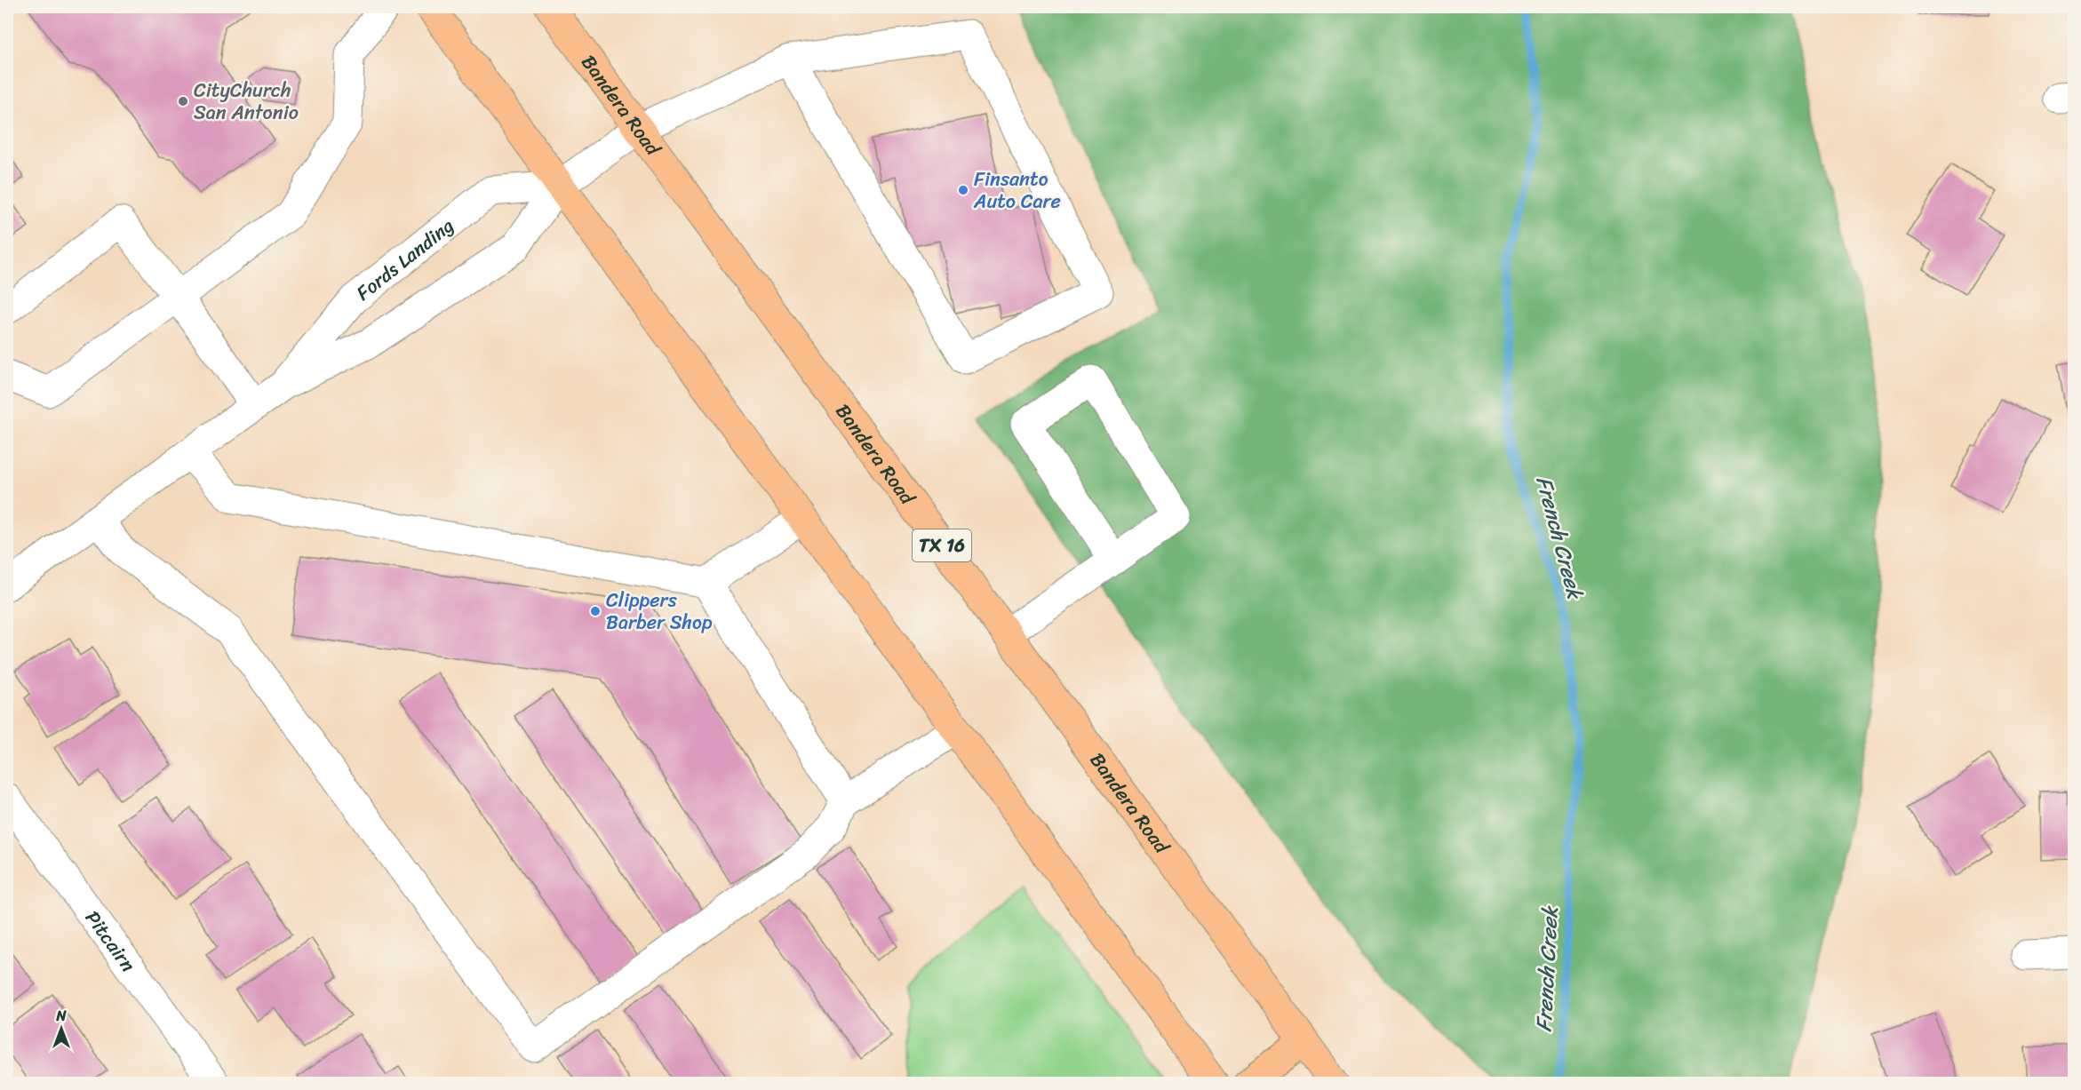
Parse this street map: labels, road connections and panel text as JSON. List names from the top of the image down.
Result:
{
  "streets": {
    "main road": ["Bandera Road", "TX 16"],
    "street": ["Fords Landing", "Pitcairn"]
  },
  "crossings": [
    ["Bandera Road", "Fords Landing"]
  ],
  "water": ["French Creek"],
  "places": ["CityChurch San Antonio", "Finsanto Auto Care", "Clippers Barber Shop"],
  "north": "top"
}
